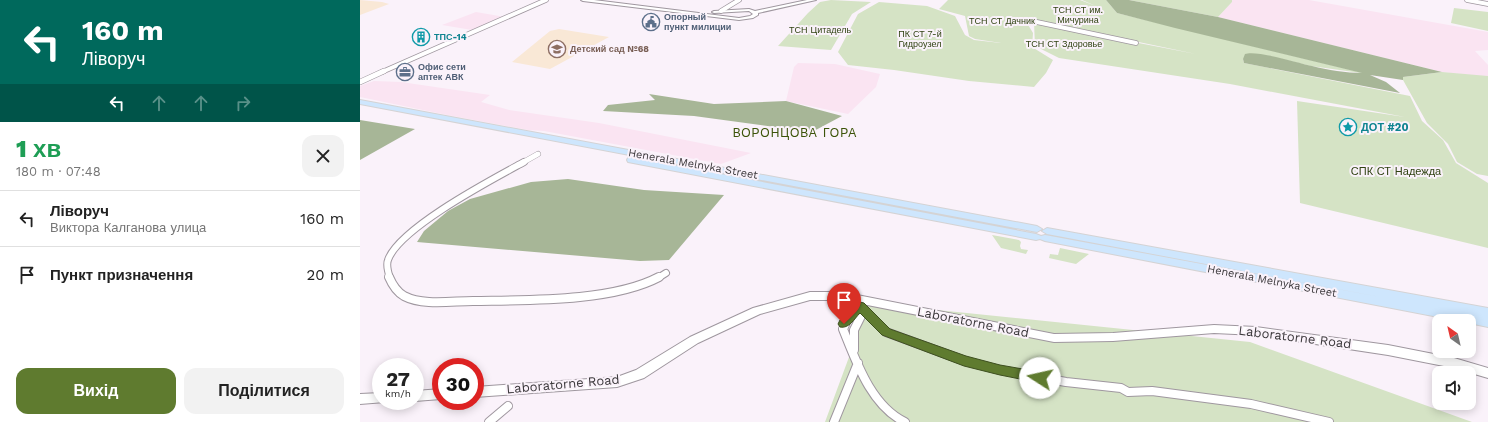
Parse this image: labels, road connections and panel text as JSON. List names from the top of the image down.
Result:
{
  "streets": {
    "main road": ["Henerala Melnyka Street", "Laboratorne Road"]
  },
  "districts": ["ВОРОНЦОВА ГОРА"],
  "parks": [
    "ТСН СТ им. Мичурина",
    "ТСН СТ Дачник",
    "ТСН Цитадель",
    "ПК СТ 7-й Гидроузел",
    "ТСН СТ Здоровье",
    "СПК СТ Надежда"
  ],
  "places": {
    "public building": ["Опорный пункт милиции"],
    "building": ["ТПС-14"],
    "school or university": ["Детский сад №68"],
    "office": ["Офис сети аптек АВК"],
    "place": ["ДОТ #20"]
  },
  "north": "top left",
  "page": {
    "turn": ["160 m", "Ліворуч"],
    "heading": ["1 хв", "180 m · 07:48"],
    "list": [
      {
        "name": "Ліворуч",
        "note": "Виктора Калганова улица",
        "value": "160 m"
      },
      {
        "name": "Пункт призначення",
        "value": "20 m"
      }
    ],
    "speed": "27 km/h",
    "limit": "30",
    "buttons": ["Вихід", "Поділитися"]
  }
}
